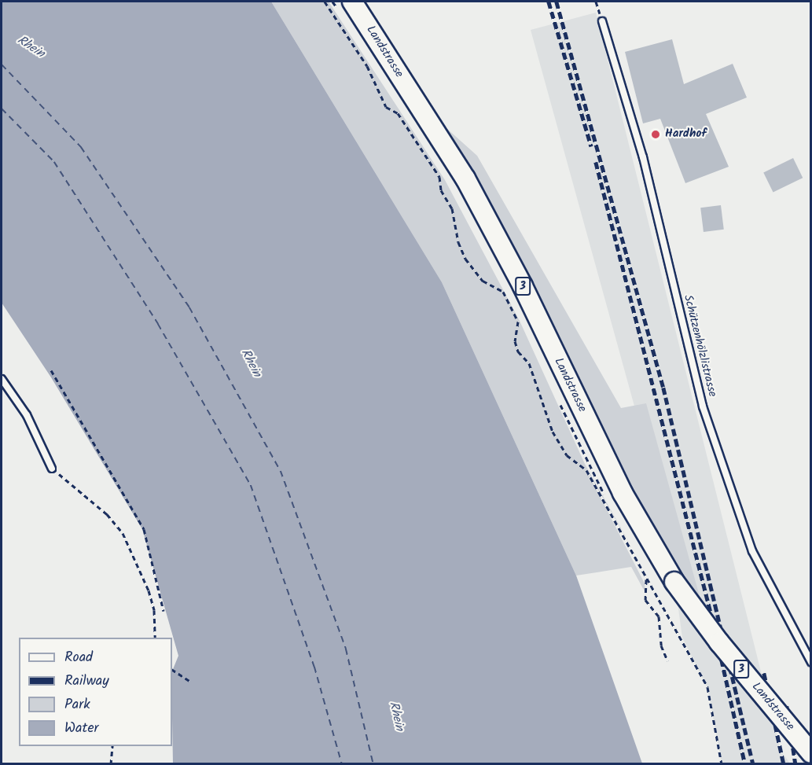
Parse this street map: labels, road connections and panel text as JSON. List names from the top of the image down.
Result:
{
  "streets": {
    "main road": ["Landstrasse", "3"],
    "lane": ["Schützenhölzlistrasse"]
  },
  "water": ["Rhein"],
  "places": ["Hardhof"],
  "legend": [
    "Road",
    "Railway",
    "Park",
    "Water"
  ]
}
